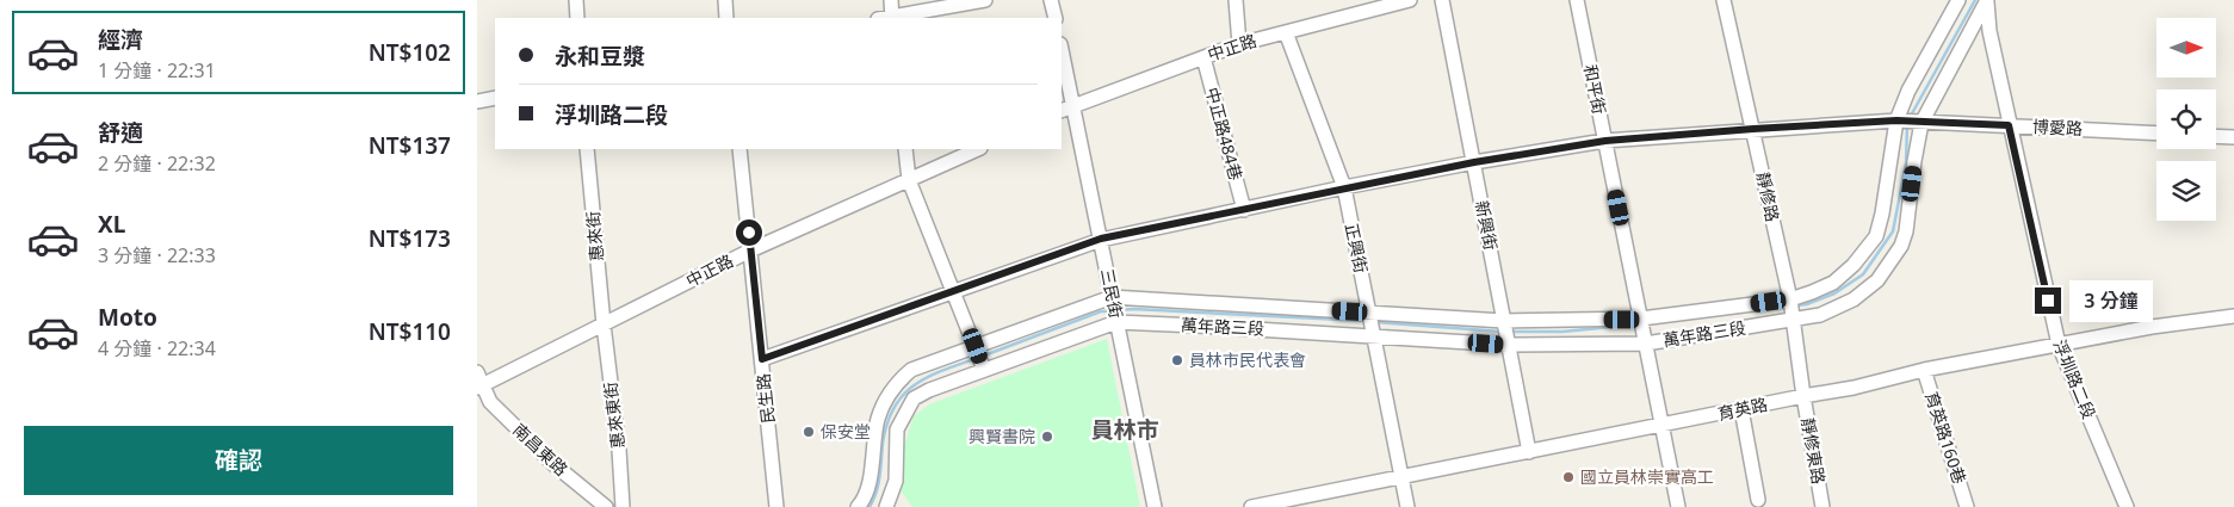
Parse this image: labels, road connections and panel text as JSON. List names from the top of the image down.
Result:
{
  "streets": {
    "street": [
      "中正路",
      "和平街",
      "博愛路",
      "中正路484巷",
      "靜修路",
      "新興街",
      "惠來街",
      "正興街",
      "三民街",
      "萬年路三段",
      "浮圳路二段",
      "民生路",
      "育英路",
      "惠來東街",
      "育英路160巷",
      "南昌東路",
      "靜修東路"
    ]
  },
  "crossings": [
    ["中正路", "中正路484巷"],
    ["中正路", "惠來街"],
    ["中正路", "正興街"],
    ["中正路", "三民街"],
    ["中正路", "民生路"],
    ["中正路", "惠來東街"],
    ["中正路", "南昌東路"],
    ["和平街", "博愛路"],
    ["和平街", "萬年路三段"],
    ["和平街", "育英路"],
    ["博愛路", "中正路484巷"],
    ["博愛路", "靜修路"],
    ["博愛路", "新興街"],
    ["博愛路", "正興街"],
    ["博愛路", "三民街"],
    ["博愛路", "萬年路三段"],
    ["博愛路", "浮圳路二段"],
    ["博愛路", "民生路"],
    ["靜修路", "萬年路三段"],
    ["靜修路", "育英路"],
    ["靜修路", "靜修東路"],
    ["新興街", "萬年路三段"],
    ["新興街", "育英路"],
    ["惠來街", "惠來東街"],
    ["正興街", "萬年路三段"],
    ["正興街", "育英路"],
    ["三民街", "萬年路三段"],
    ["萬年路三段", "浮圳路二段"],
    ["浮圳路二段", "育英路"],
    ["育英路", "育英路160巷"],
    ["育英路", "靜修東路"]
  ],
  "districts": ["員林市"],
  "places": [
    "員林市民代表會",
    "保安堂",
    "興賢書院",
    "國立員林崇實高工"
  ],
  "north": "right",
  "page": {
    "list": [
      {
        "name": "經濟",
        "note": "1 分鐘 · 22:31",
        "value": "NT$102"
      },
      {
        "name": "舒適",
        "note": "2 分鐘 · 22:32",
        "value": "NT$137"
      },
      {
        "name": "XL",
        "note": "3 分鐘 · 22:33",
        "value": "NT$173"
      },
      {
        "name": "Moto",
        "note": "4 分鐘 · 22:34",
        "value": "NT$110"
      }
    ],
    "banner": ["永和豆漿", "浮圳路二段"],
    "bubble": "3 分鐘",
    "buttons": "確認"
  }
}
